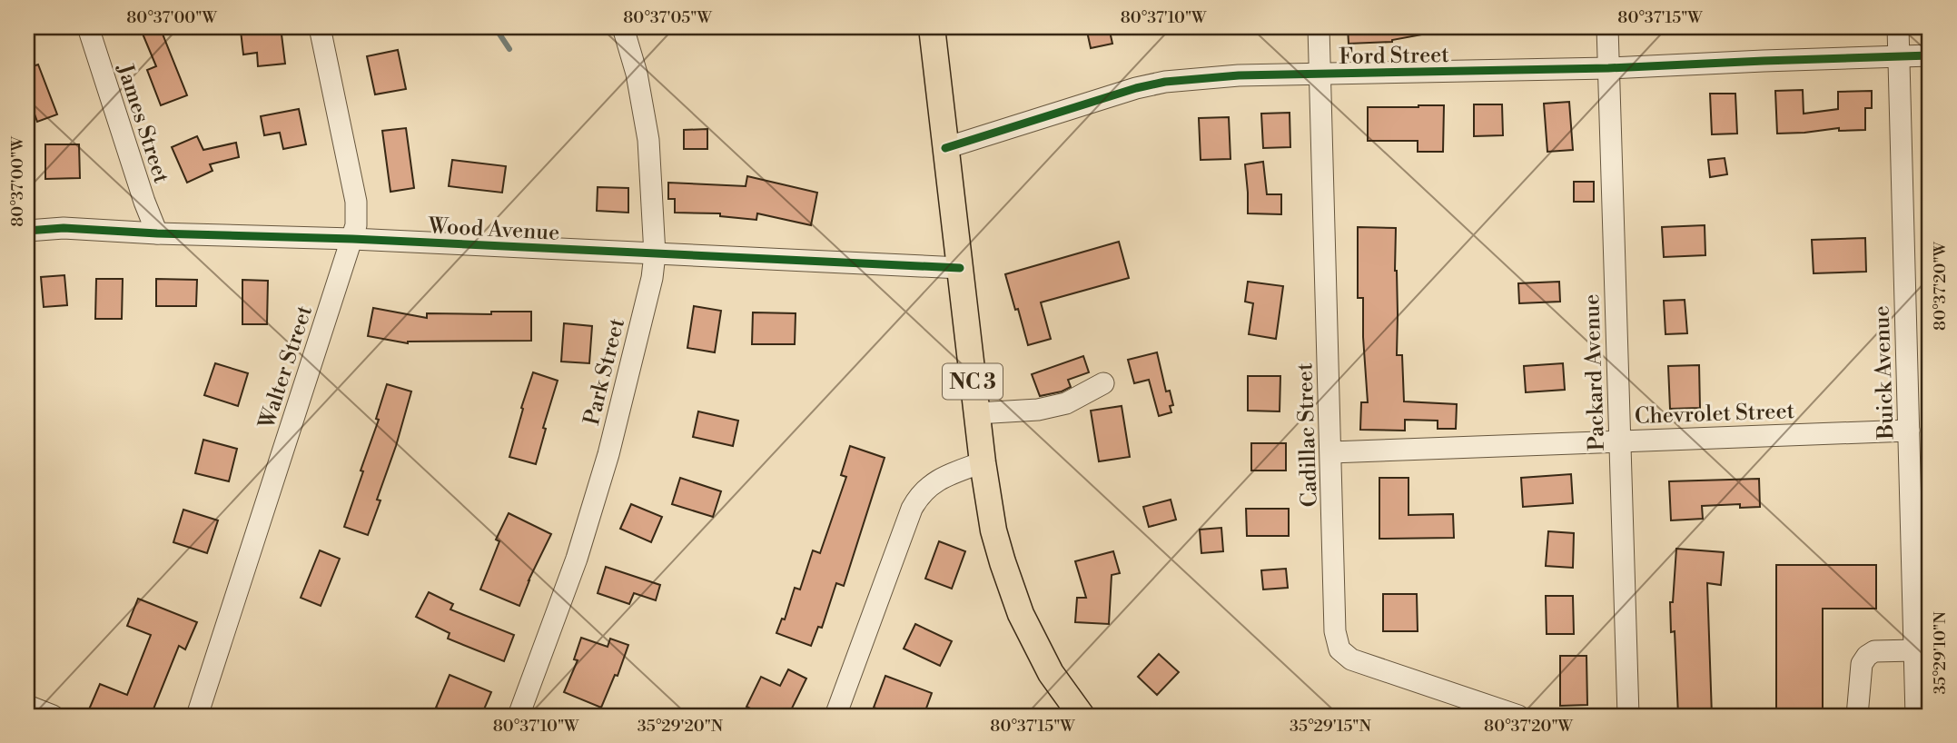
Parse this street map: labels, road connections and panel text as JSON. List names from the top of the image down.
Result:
{
  "streets": {
    "main road": ["NC 3"],
    "street": [
      "Ford Street",
      "James Street",
      "Wood Avenue",
      "Walter Street",
      "Park Street",
      "Packard Avenue",
      "Buick Avenue",
      "Chevrolet Street",
      "Cadillac Street"
    ]
  },
  "crossings": [
    ["Ford Street", "Packard Avenue"],
    ["Ford Street", "Buick Avenue"],
    ["Ford Street", "NC 3"],
    ["Ford Street", "Cadillac Street"],
    ["James Street", "Wood Avenue"],
    ["Wood Avenue", "Walter Street"],
    ["Wood Avenue", "Park Street"],
    ["Wood Avenue", "NC 3"],
    ["Packard Avenue", "Chevrolet Street"],
    ["Buick Avenue", "Chevrolet Street"],
    ["Chevrolet Street", "Cadillac Street"]
  ],
  "coordinates": [
    "80°37'00\"W",
    "80°37'05\"W",
    "80°37'10\"W",
    "80°37'15\"W",
    "80°37'20\"W",
    "35°29'10\"N",
    "35°29'20\"N",
    "35°29'15\"N"
  ]
}
